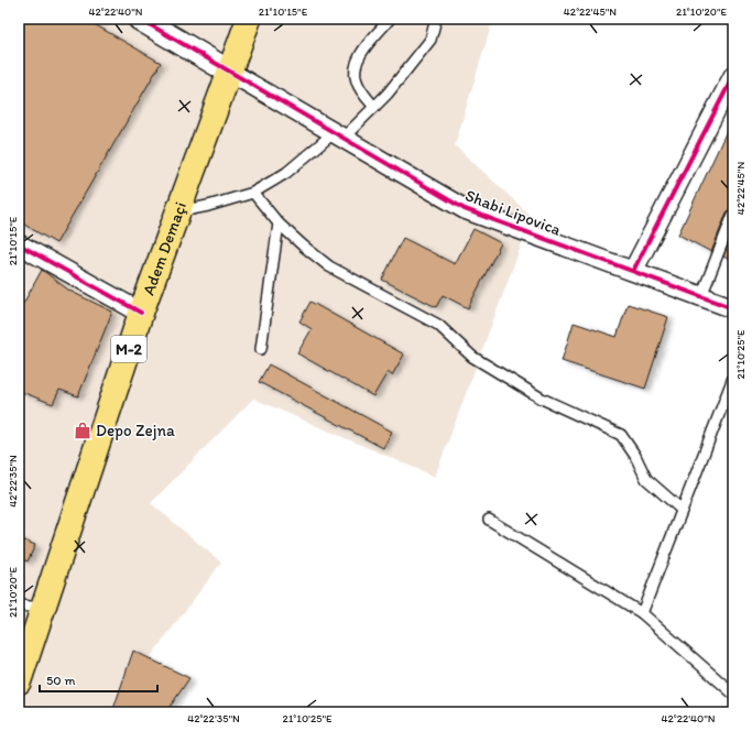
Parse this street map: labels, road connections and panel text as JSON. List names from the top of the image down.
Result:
{
  "streets": {
    "main road": ["Adem Demaçi", "M-2"],
    "street": ["Shabi Lipovica"]
  },
  "crossings": [
    ["Shabi Lipovica", "Adem Demaçi"]
  ],
  "places": {
    "shop": ["Depo Zejna"]
  },
  "scale_bar": "50 m",
  "coordinates": [
    "42°22'40\"N",
    "21°10'15\"E",
    "42°22'45\"N",
    "21°10'20\"E",
    "21°10'25\"E",
    "42°22'35\"N"
  ]
}
